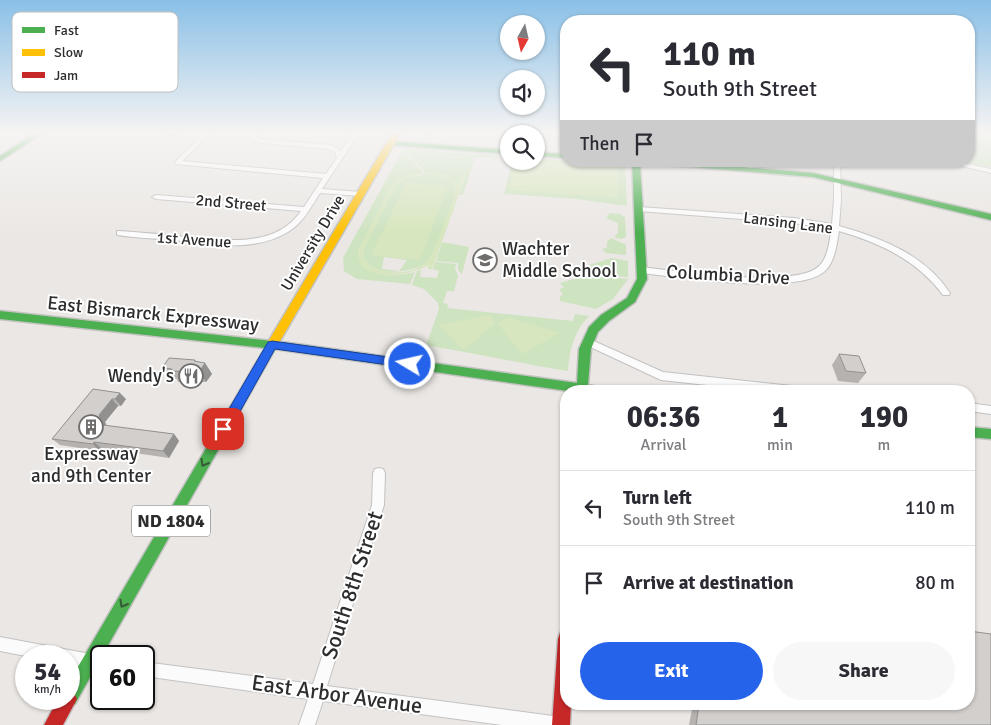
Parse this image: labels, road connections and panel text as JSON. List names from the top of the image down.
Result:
{
  "streets": {
    "main road": ["University Drive", "East Bismarck Expressway", "ND 1804"],
    "street": [
      "2nd Street",
      "Lansing Lane",
      "1st Avenue",
      "Columbia Drive",
      "South 8th Street",
      "East Arbor Avenue"
    ]
  },
  "crossings": [
    ["2nd Street", "1st Avenue"],
    ["Lansing Lane", "Columbia Drive"],
    ["University Drive", "East Bismarck Expressway"],
    ["University Drive", "ND 1804"],
    ["East Bismarck Expressway", "ND 1804"],
    ["South 8th Street", "East Arbor Avenue"]
  ],
  "places": {
    "school or university": ["Wachter Middle School"],
    "restaurant": ["Wendy's"],
    "building": ["Expressway and 9th Center"]
  },
  "legend": ["Fast", "Slow", "Jam"],
  "north": "bottom",
  "page": {
    "turn": ["110 m", "South 9th Street"],
    "then": "Then",
    "eta": [
      "06:36",
      "Arrival",
      "1",
      "min",
      "190",
      "m"
    ],
    "list": [
      {
        "name": "Turn left",
        "note": "South 9th Street",
        "value": "110 m"
      },
      {
        "name": "Arrive at destination",
        "value": "80 m"
      }
    ],
    "buttons": ["Exit", "Share"],
    "speed": "54 km/h",
    "limit": "60"
  }
}
